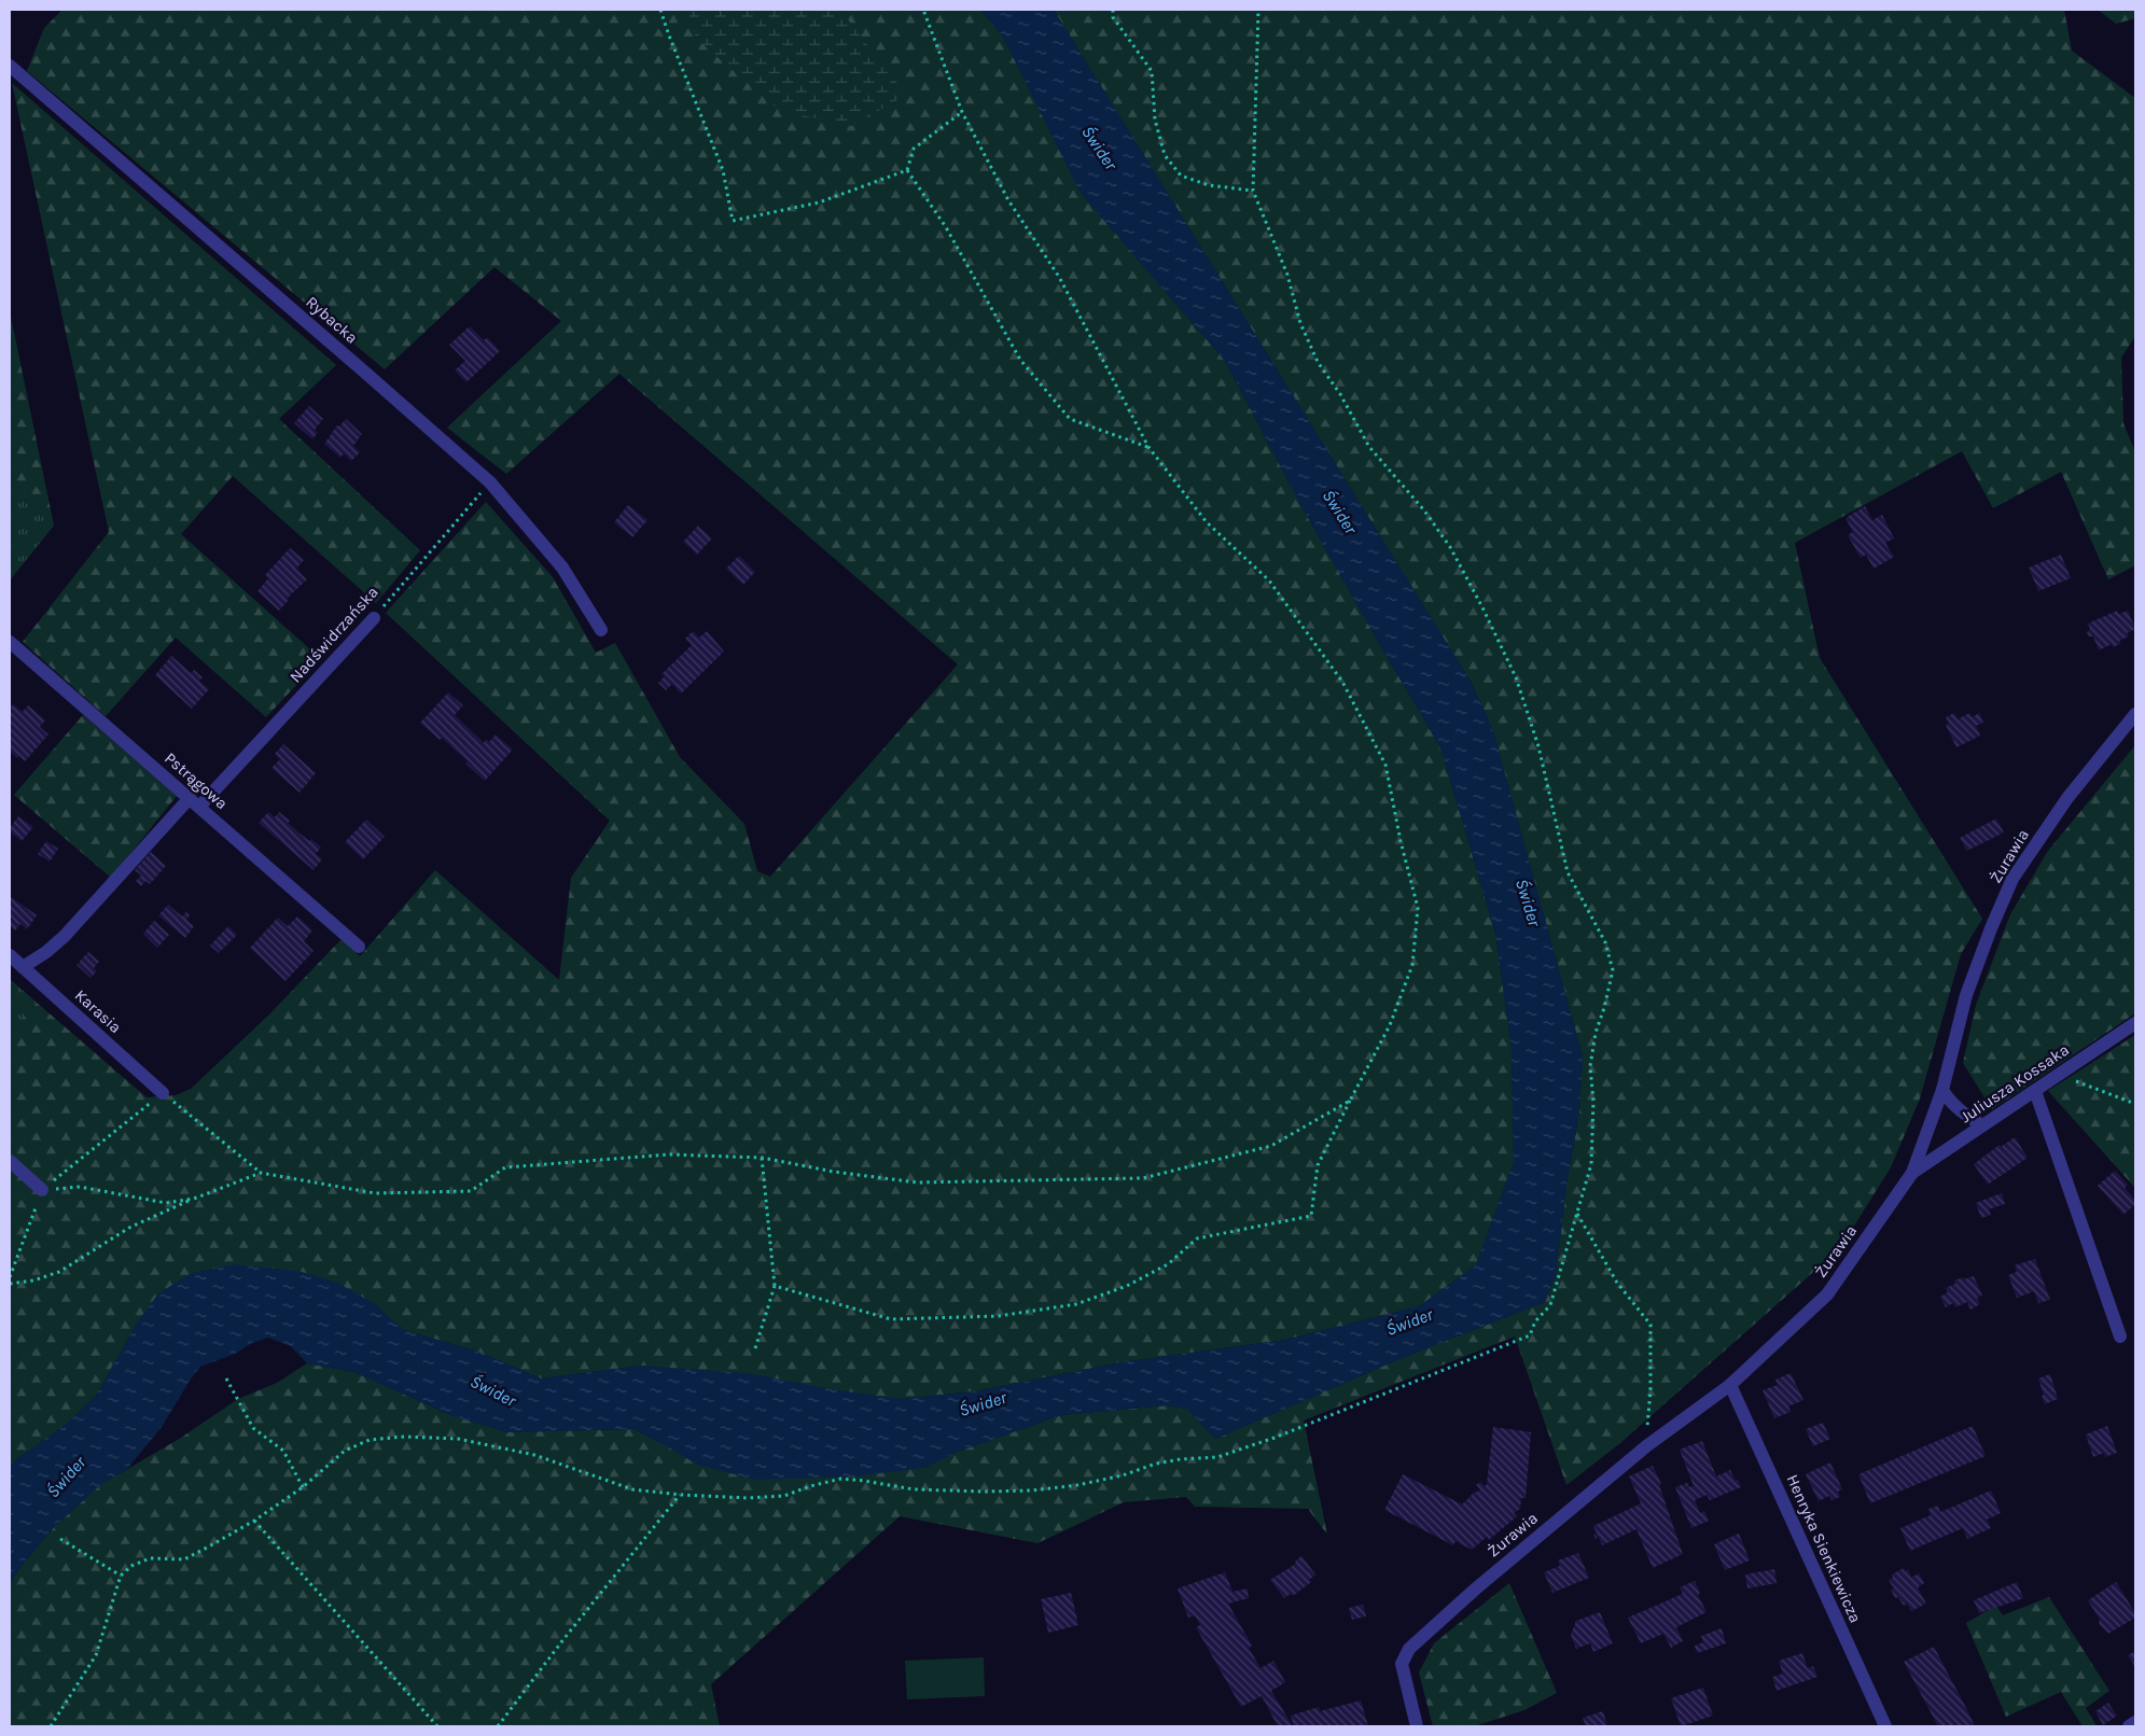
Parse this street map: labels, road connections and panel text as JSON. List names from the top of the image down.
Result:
{
  "streets": {
    "street": [
      "Rybacka",
      "Nadświdrzańska",
      "Pstrągowa",
      "Żurawia",
      "Karasia",
      "Juliusza Kossaka",
      "Henryka Sienkiewicza"
    ]
  },
  "crossings": [
    ["Rybacka", "Nadświdrzańska"],
    ["Nadświdrzańska", "Pstrągowa"],
    ["Nadświdrzańska", "Karasia"],
    ["Żurawia", "Juliusza Kossaka"],
    ["Żurawia", "Henryka Sienkiewicza"]
  ],
  "water": ["Świder"]
}
